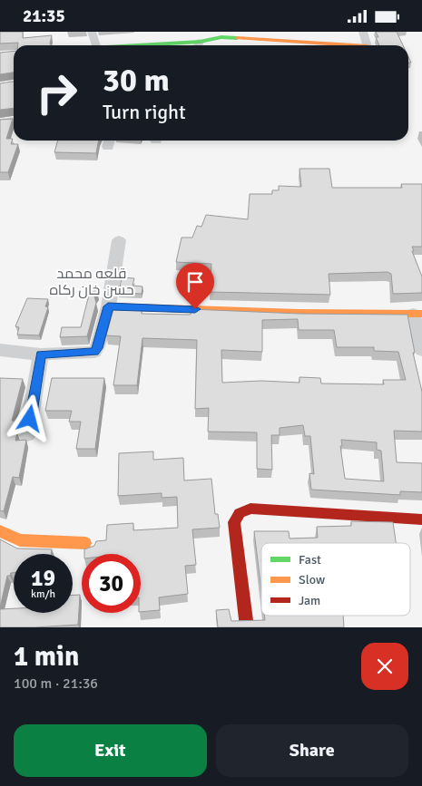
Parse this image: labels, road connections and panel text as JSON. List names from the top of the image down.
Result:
{
  "districts": ["قلعه محمد حسن خان رکاه"],
  "legend": ["Fast", "Slow", "Jam"],
  "page": {
    "status": "21:35",
    "turn": ["30 m", "Turn right"],
    "speed": "19 km/h",
    "limit": "30",
    "heading": ["1 min", "100 m · 21:36"],
    "buttons": ["Exit", "Share"]
  }
}
